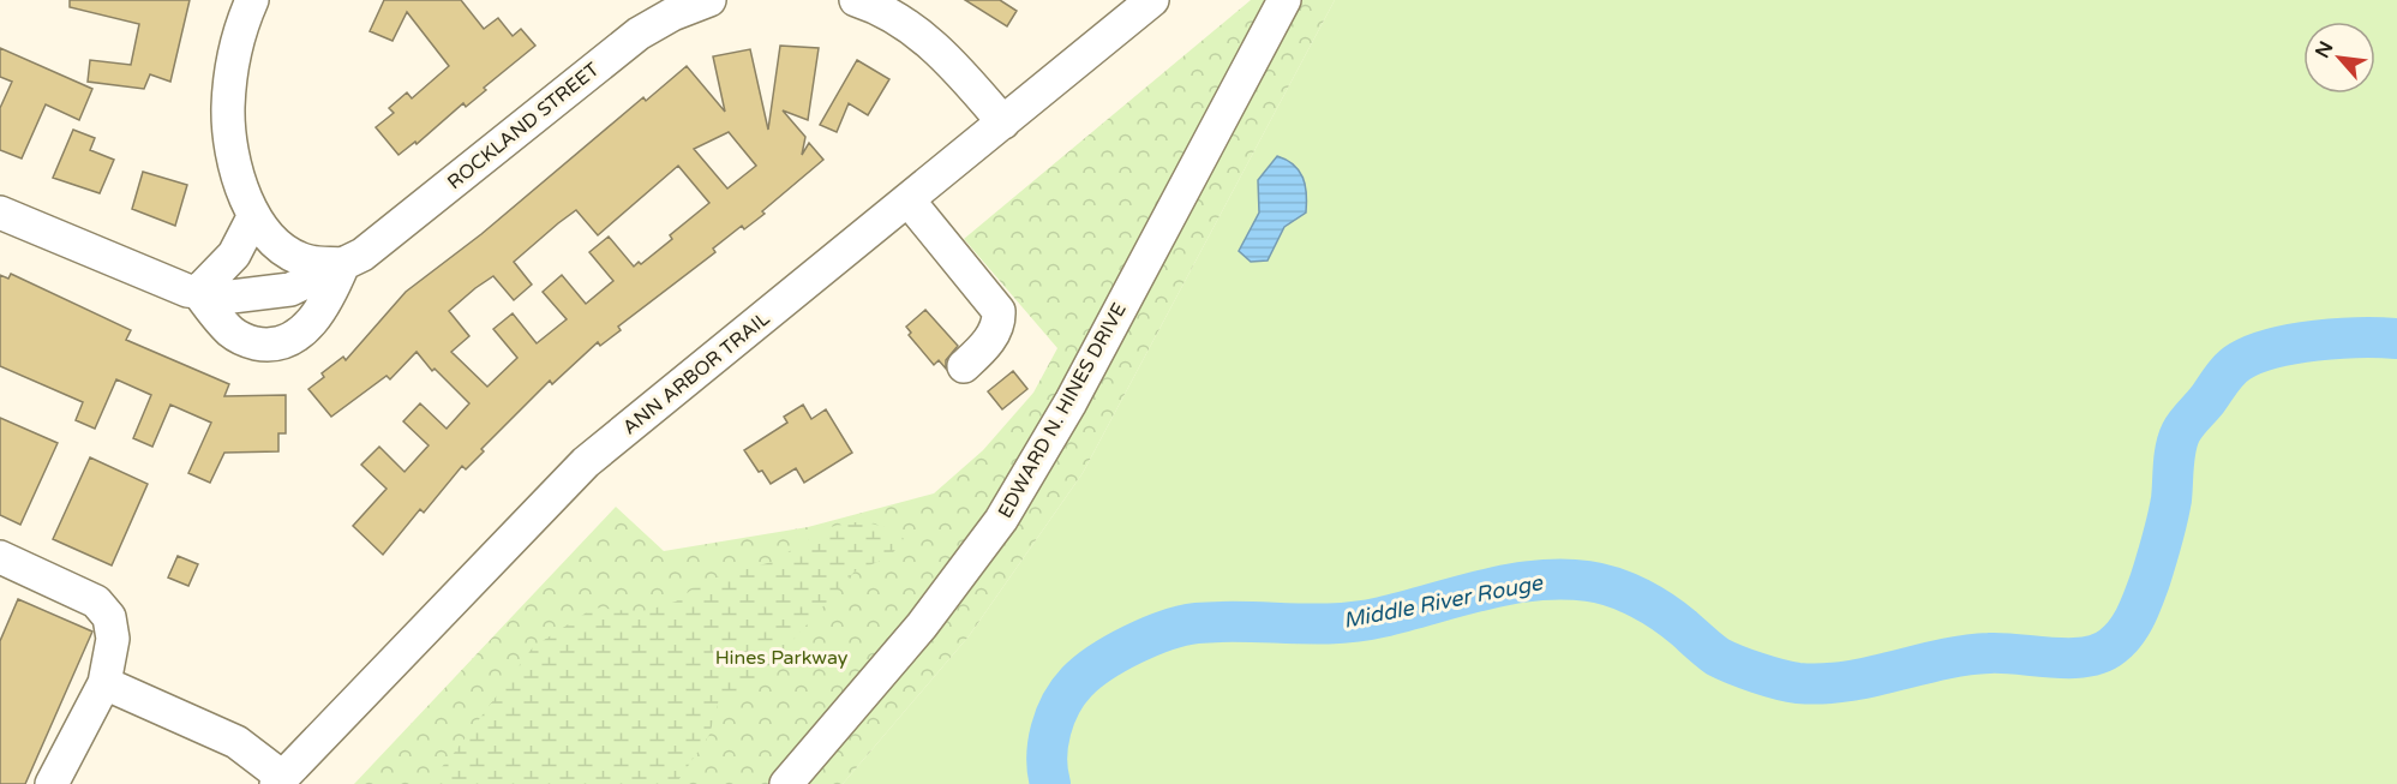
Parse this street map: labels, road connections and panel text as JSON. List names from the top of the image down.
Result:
{
  "streets": {
    "street": ["ROCKLAND STREET", "ANN ARBOR TRAIL", "EDWARD N. HINES DRIVE"]
  },
  "water": ["Middle River Rouge"],
  "parks": ["Hines Parkway"],
  "north": "top left"
}
